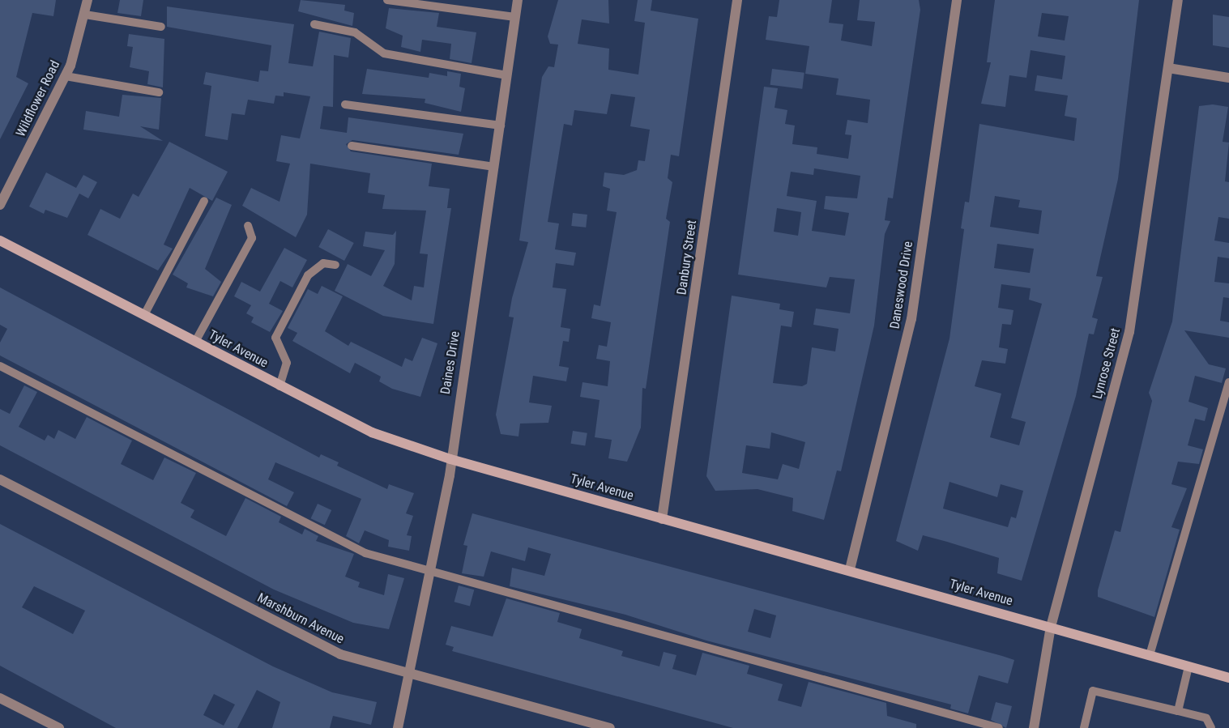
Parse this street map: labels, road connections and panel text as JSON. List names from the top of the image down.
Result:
{
  "streets": {
    "street": [
      "Wildflower Road",
      "Danbury Street",
      "Daneswood Drive",
      "Tyler Avenue",
      "Daines Drive",
      "Lynrose Street",
      "Marshburn Avenue"
    ]
  },
  "crossings": [
    ["Danbury Street", "Tyler Avenue"],
    ["Daneswood Drive", "Tyler Avenue"],
    ["Tyler Avenue", "Daines Drive"],
    ["Tyler Avenue", "Lynrose Street"],
    ["Daines Drive", "Marshburn Avenue"]
  ]
}
